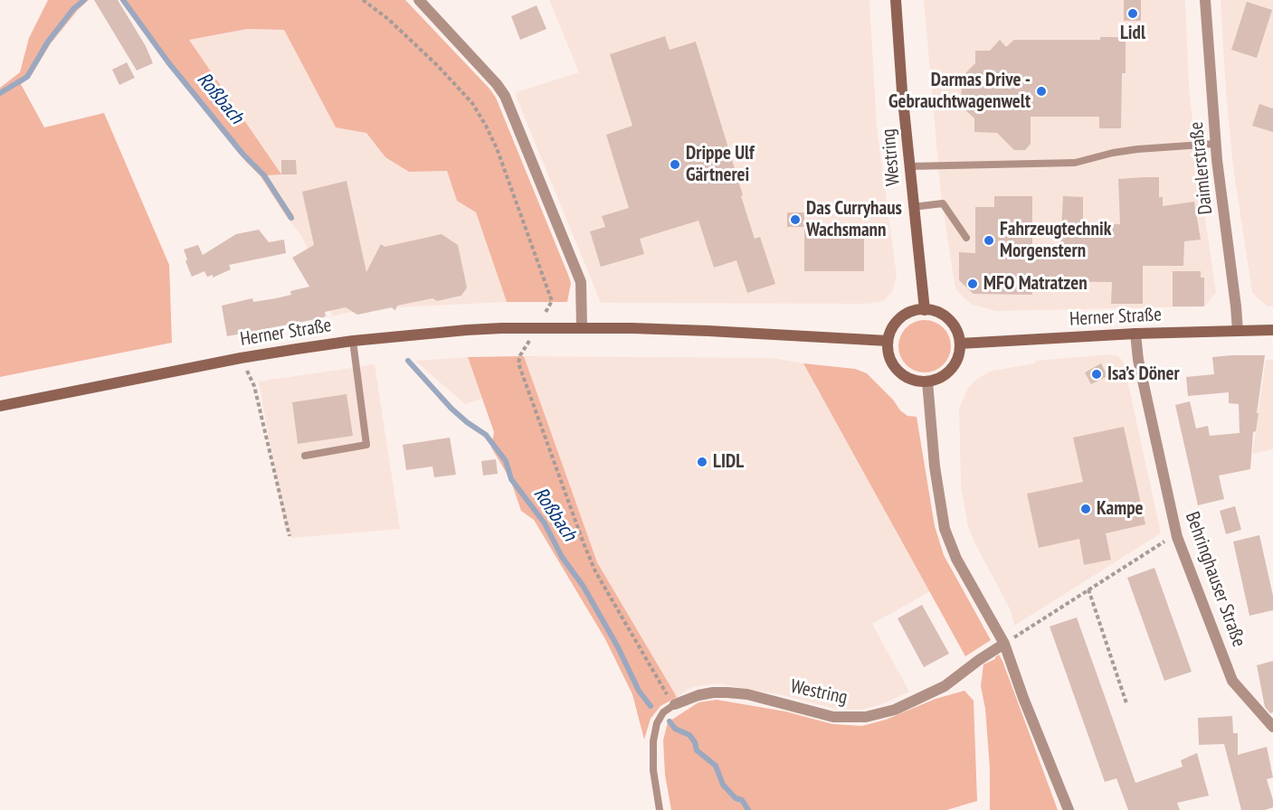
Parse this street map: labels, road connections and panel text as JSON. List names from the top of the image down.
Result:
{
  "streets": {
    "main road": ["Westring", "Herner Straße"],
    "street": ["Daimlerstraße", "Behringhauser Straße"]
  },
  "crossings": [
    ["Westring", "Herner Straße"],
    ["Daimlerstraße", "Herner Straße"],
    ["Herner Straße", "Behringhauser Straße"]
  ],
  "water": ["Roßbach"],
  "places": [
    "Lidl",
    "Darmas Drive - Gebrauchtwagenwelt",
    "Drippe Ulf Gärtnerei",
    "Das Curryhaus Wachsmann",
    "Fahrzeugtechnik Morgenstern",
    "MFO Matratzen",
    "Isa’s Döner",
    "LIDL",
    "Kampe"
  ]
}
